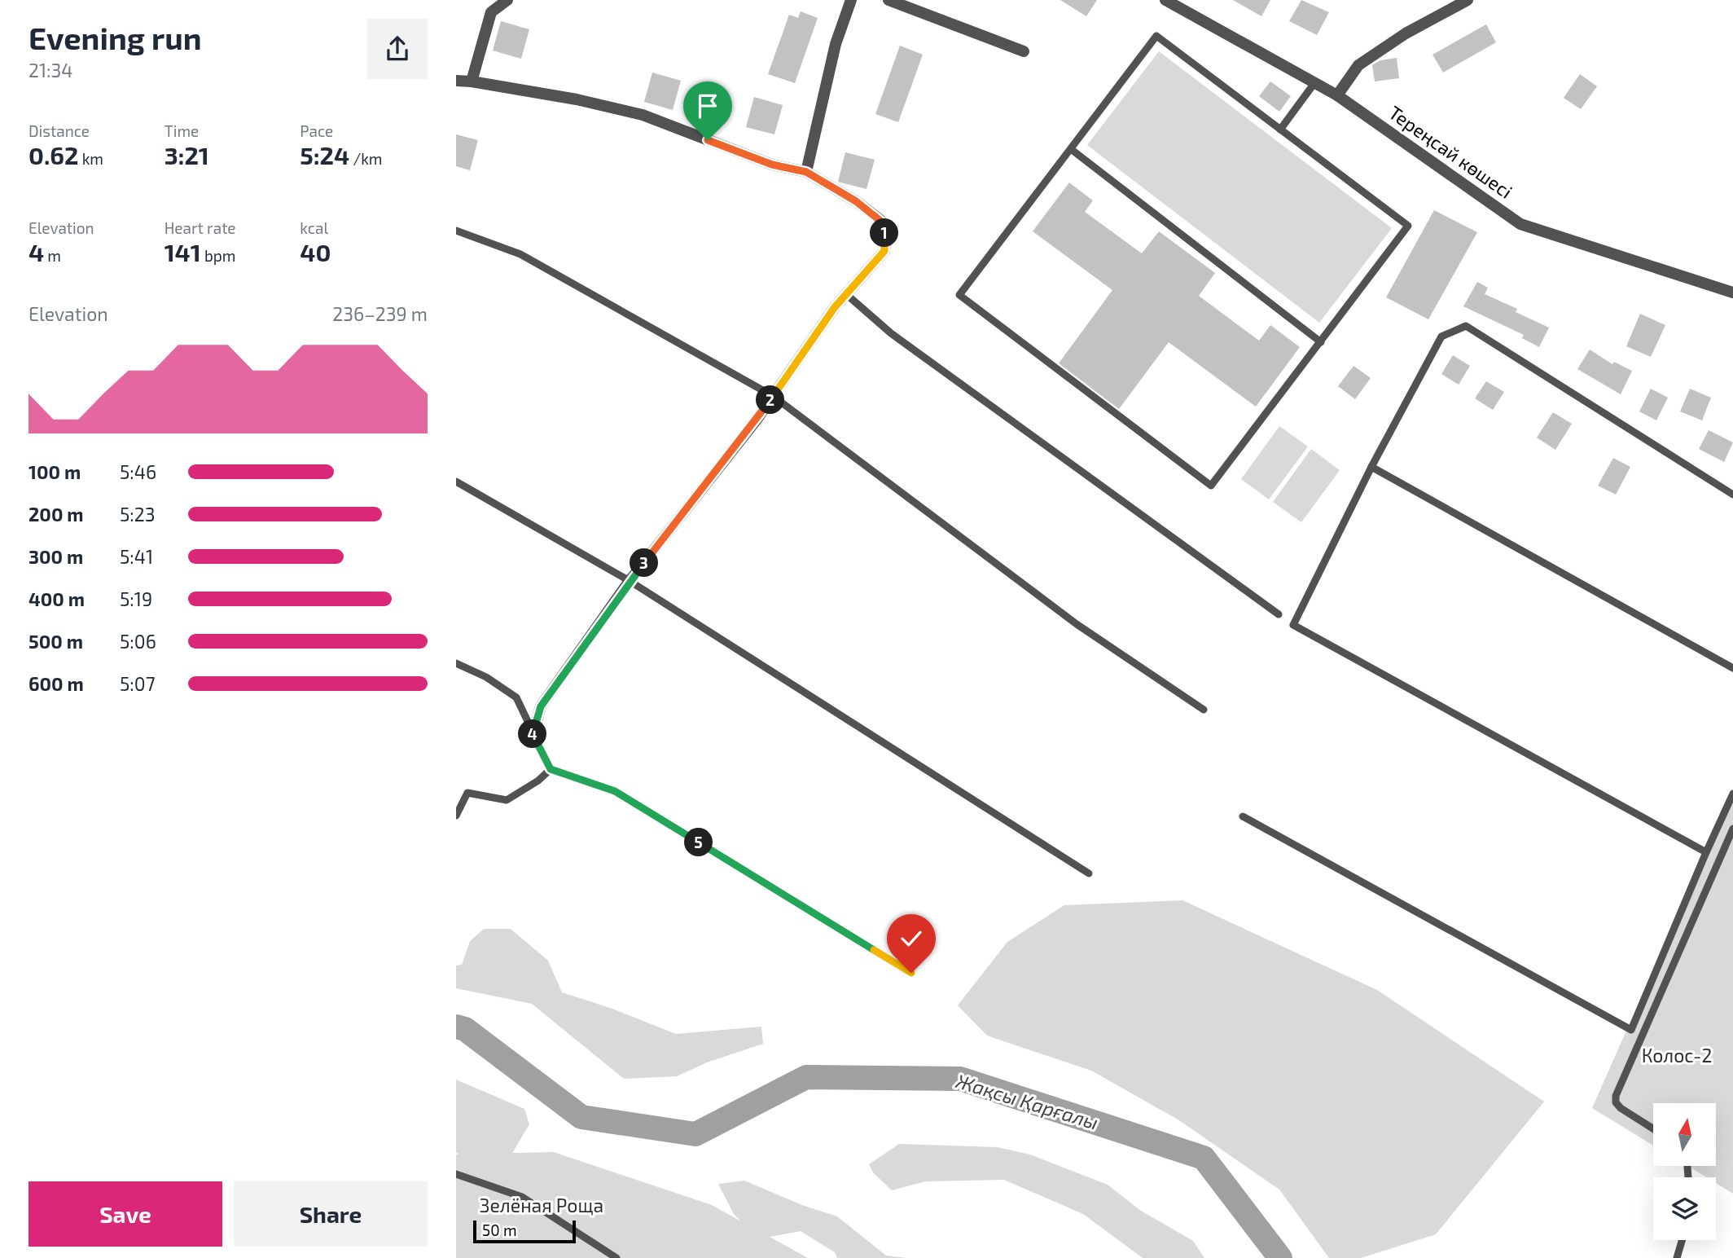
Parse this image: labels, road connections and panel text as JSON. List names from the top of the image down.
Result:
{
  "streets": {
    "street": ["Тереңсай көшесі"]
  },
  "water": ["Жақсы Қарғалы"],
  "parks": ["Колос-2", "Зелёная Роща"],
  "scale_bar": "50 m",
  "north": "top",
  "page": {
    "heading": ["Evening run", "21:34"],
    "stats": [
      ["Distance", "0.62 km"],
      ["Time", "3:21"],
      ["Pace", "5:24 /km"],
      ["Elevation", "4 m"],
      ["Heart rate", "141 bpm"],
      ["kcal", "40"]
    ],
    "pins": [
      "1",
      "2",
      "3",
      "4",
      "5"
    ],
    "chart": ["Elevation", "236–239 m"],
    "list": [
      {
        "name": "100 m",
        "note": "5:46"
      },
      {
        "name": "200 m",
        "note": "5:23"
      },
      {
        "name": "300 m",
        "note": "5:41"
      },
      {
        "name": "400 m",
        "note": "5:19"
      },
      {
        "name": "500 m",
        "note": "5:06"
      },
      {
        "name": "600 m",
        "note": "5:07"
      }
    ],
    "buttons": ["Save", "Share"],
    "scale": "50 m"
  }
}
